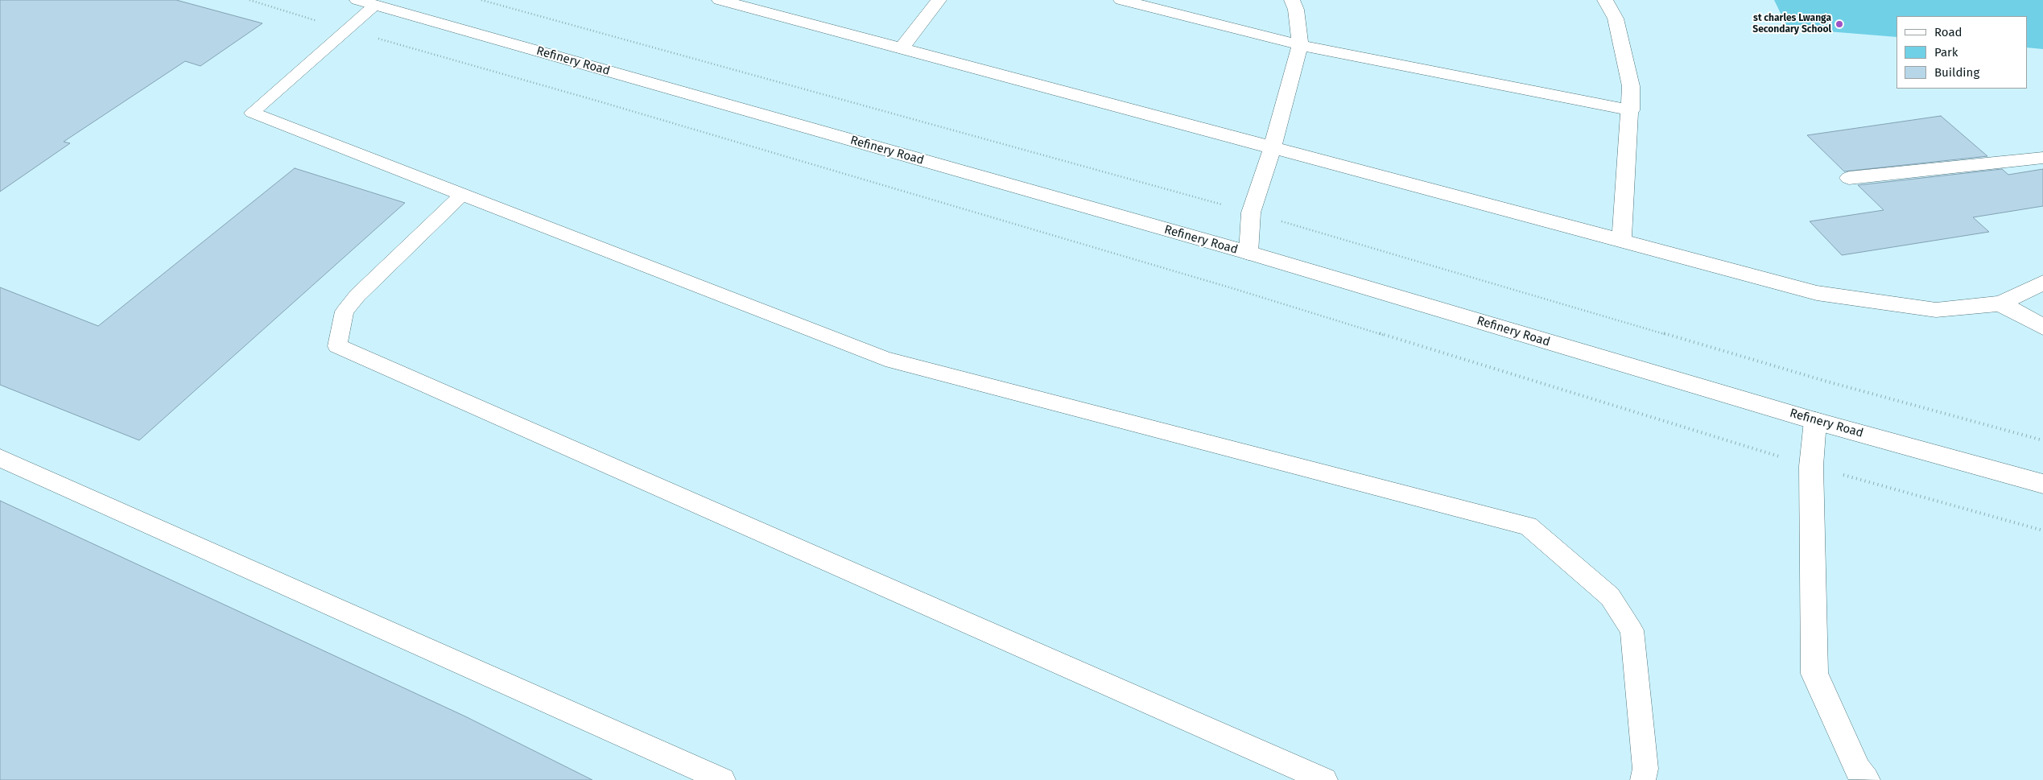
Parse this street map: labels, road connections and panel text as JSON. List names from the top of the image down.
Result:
{
  "streets": {
    "street": ["Refinery Road"]
  },
  "places": ["st charles Lwanga Secondary School"],
  "legend": ["Road", "Park", "Building"]
}
